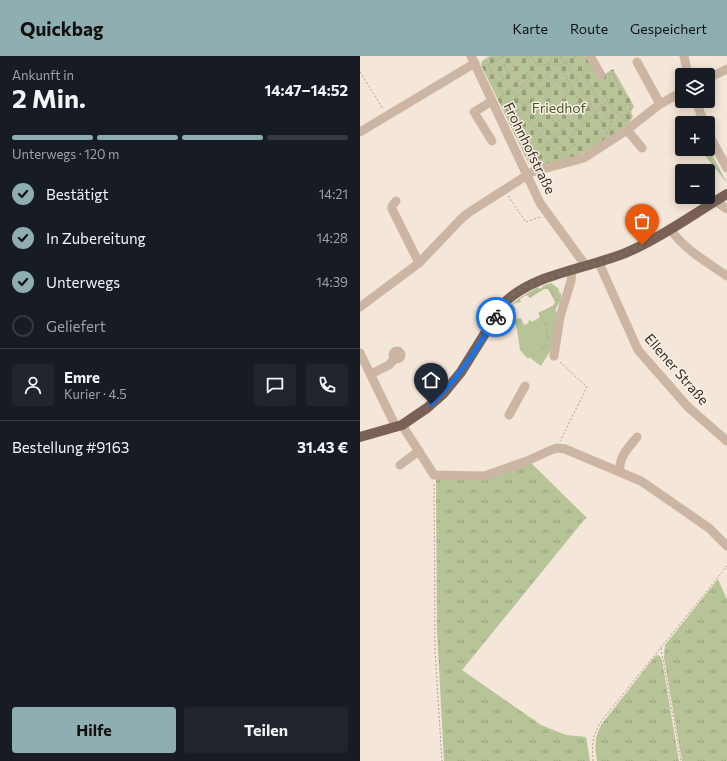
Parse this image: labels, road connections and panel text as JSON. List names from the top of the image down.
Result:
{
  "streets": {
    "street": ["Frohnhofstraße", "Ellener Straße"]
  },
  "parks": ["Friedhof"],
  "page": {
    "header": "Quickbag",
    "nav": ["Karte", "Route", "Gespeichert"],
    "heading": ["2 Min.", "Ankunft in", "14:47–14:52"],
    "panel": [
      "Emre",
      "Kurier · 4.5",
      "Bestellung #9163",
      "31.43 €"
    ],
    "map_buttons": ["+", "−"],
    "bar": "Unterwegs · 120 m",
    "list": [
      ["Bestätigt", "14:21"],
      ["In Zubereitung", "14:28"],
      ["Unterwegs", "14:39"],
      "Geliefert"
    ],
    "buttons": ["Hilfe", "Teilen"]
  }
}
